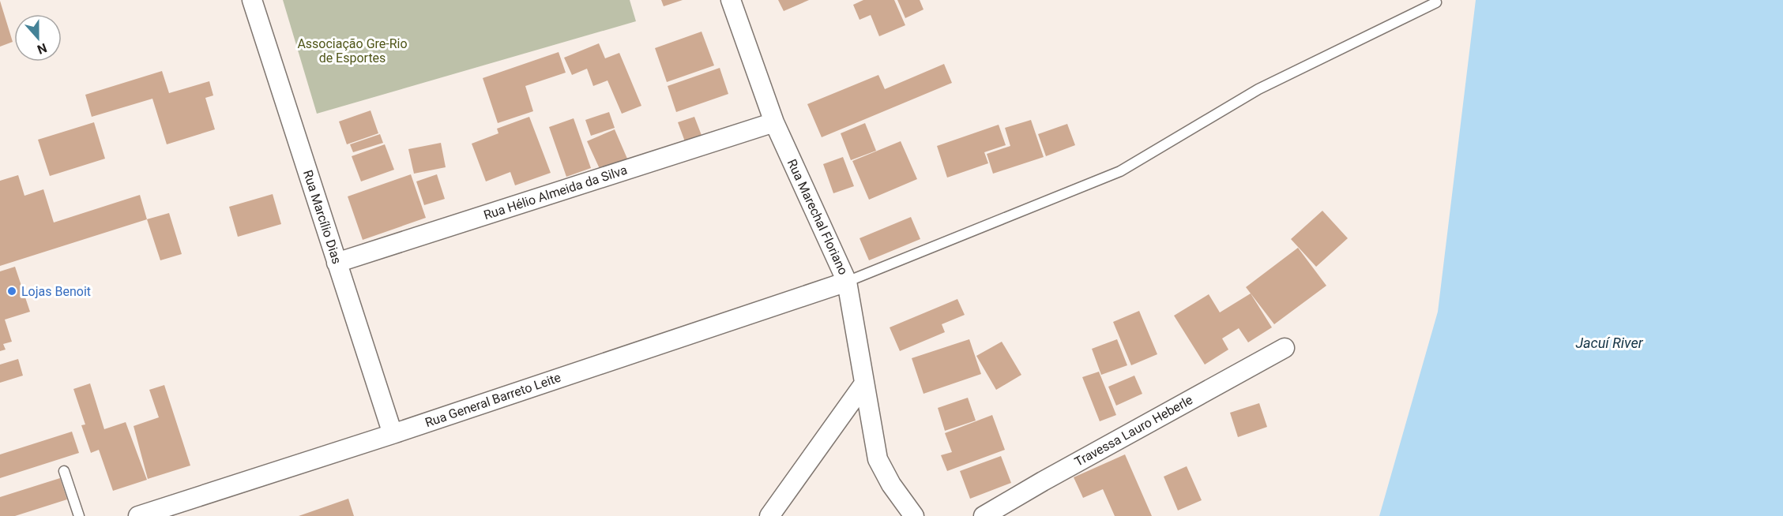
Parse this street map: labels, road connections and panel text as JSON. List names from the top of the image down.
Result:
{
  "streets": {
    "street": [
      "Rua Hélio Almeida da Silva",
      "Rua Marcílio Dias",
      "Rua Marechal Floriano",
      "Rua General Barreto Leite",
      "Travessa Lauro Heberle"
    ]
  },
  "crossings": [
    ["Rua Hélio Almeida da Silva", "Rua Marcílio Dias"],
    ["Rua Hélio Almeida da Silva", "Rua Marechal Floriano"],
    ["Rua Marcílio Dias", "Rua General Barreto Leite"],
    ["Rua Marechal Floriano", "Rua General Barreto Leite"]
  ],
  "water": ["Jacuí River"],
  "parks": ["Associação Gre-Rio de Esportes"],
  "places": ["Lojas Benoit"],
  "north": "bottom"
}
